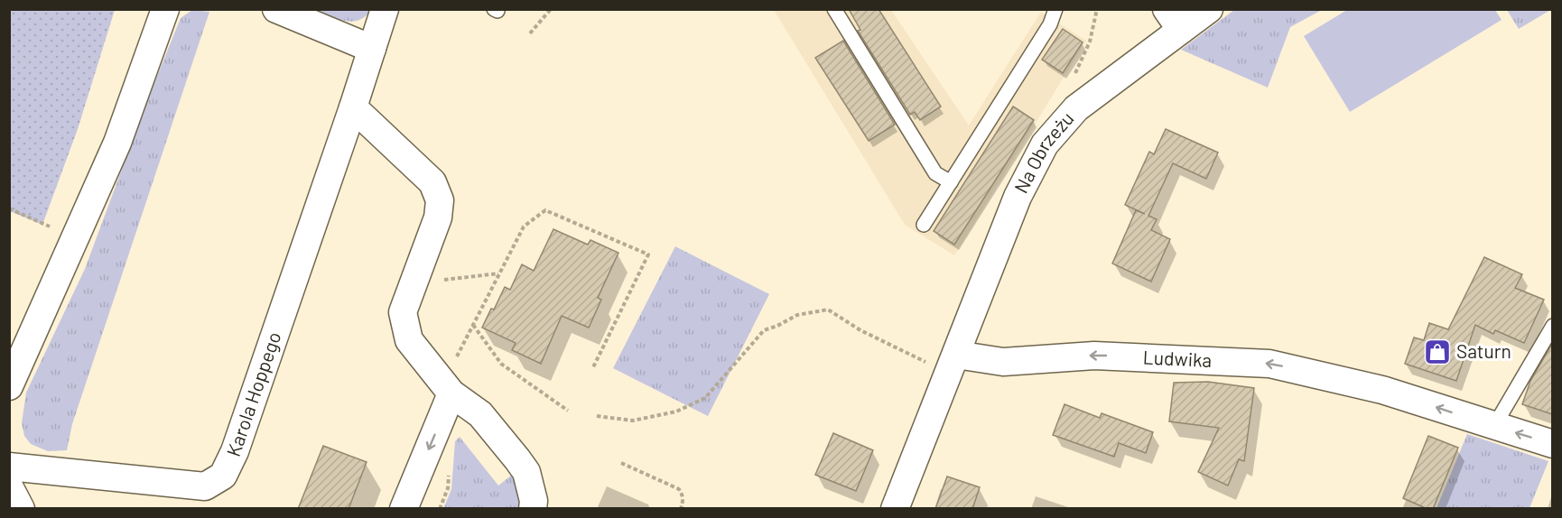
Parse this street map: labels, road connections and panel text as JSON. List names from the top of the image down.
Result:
{
  "streets": {
    "street": ["Na Obrzeżu", "Ludwika", "Karola Hoppego"]
  },
  "crossings": [
    ["Na Obrzeżu", "Ludwika"]
  ],
  "one_way": ["Ludwika"],
  "places": {
    "shop": ["Saturn"]
  }
}
